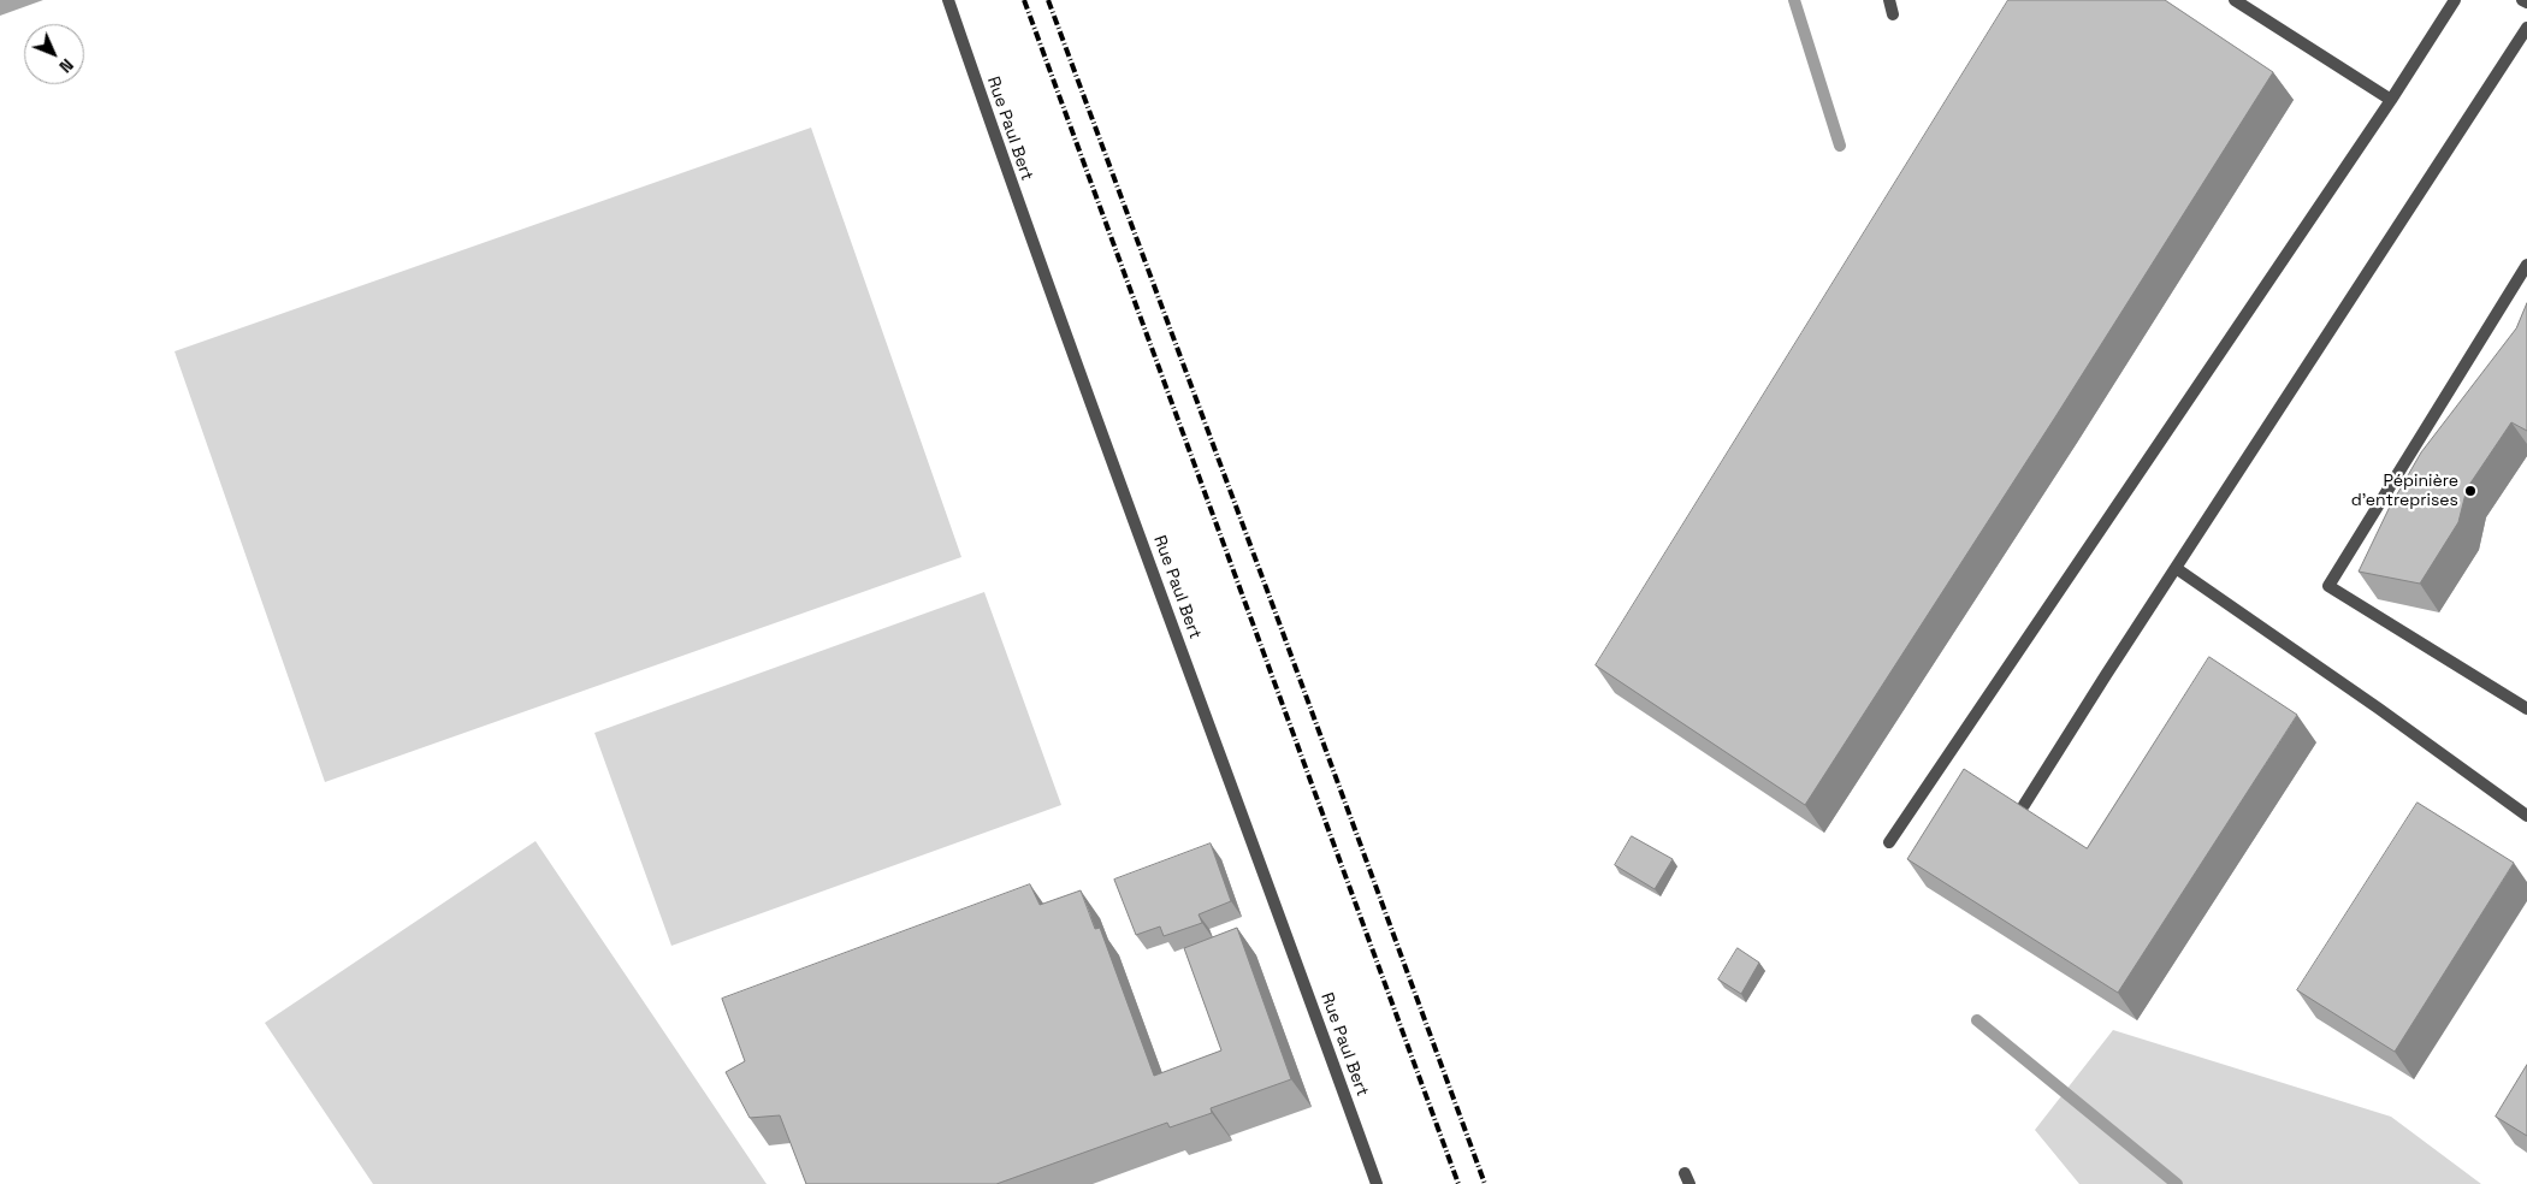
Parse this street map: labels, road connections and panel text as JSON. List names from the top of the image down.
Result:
{
  "streets": {
    "street": ["Rue Paul Bert"]
  },
  "places": ["Pépinière d'entreprises"],
  "north": "bottom right"
}
